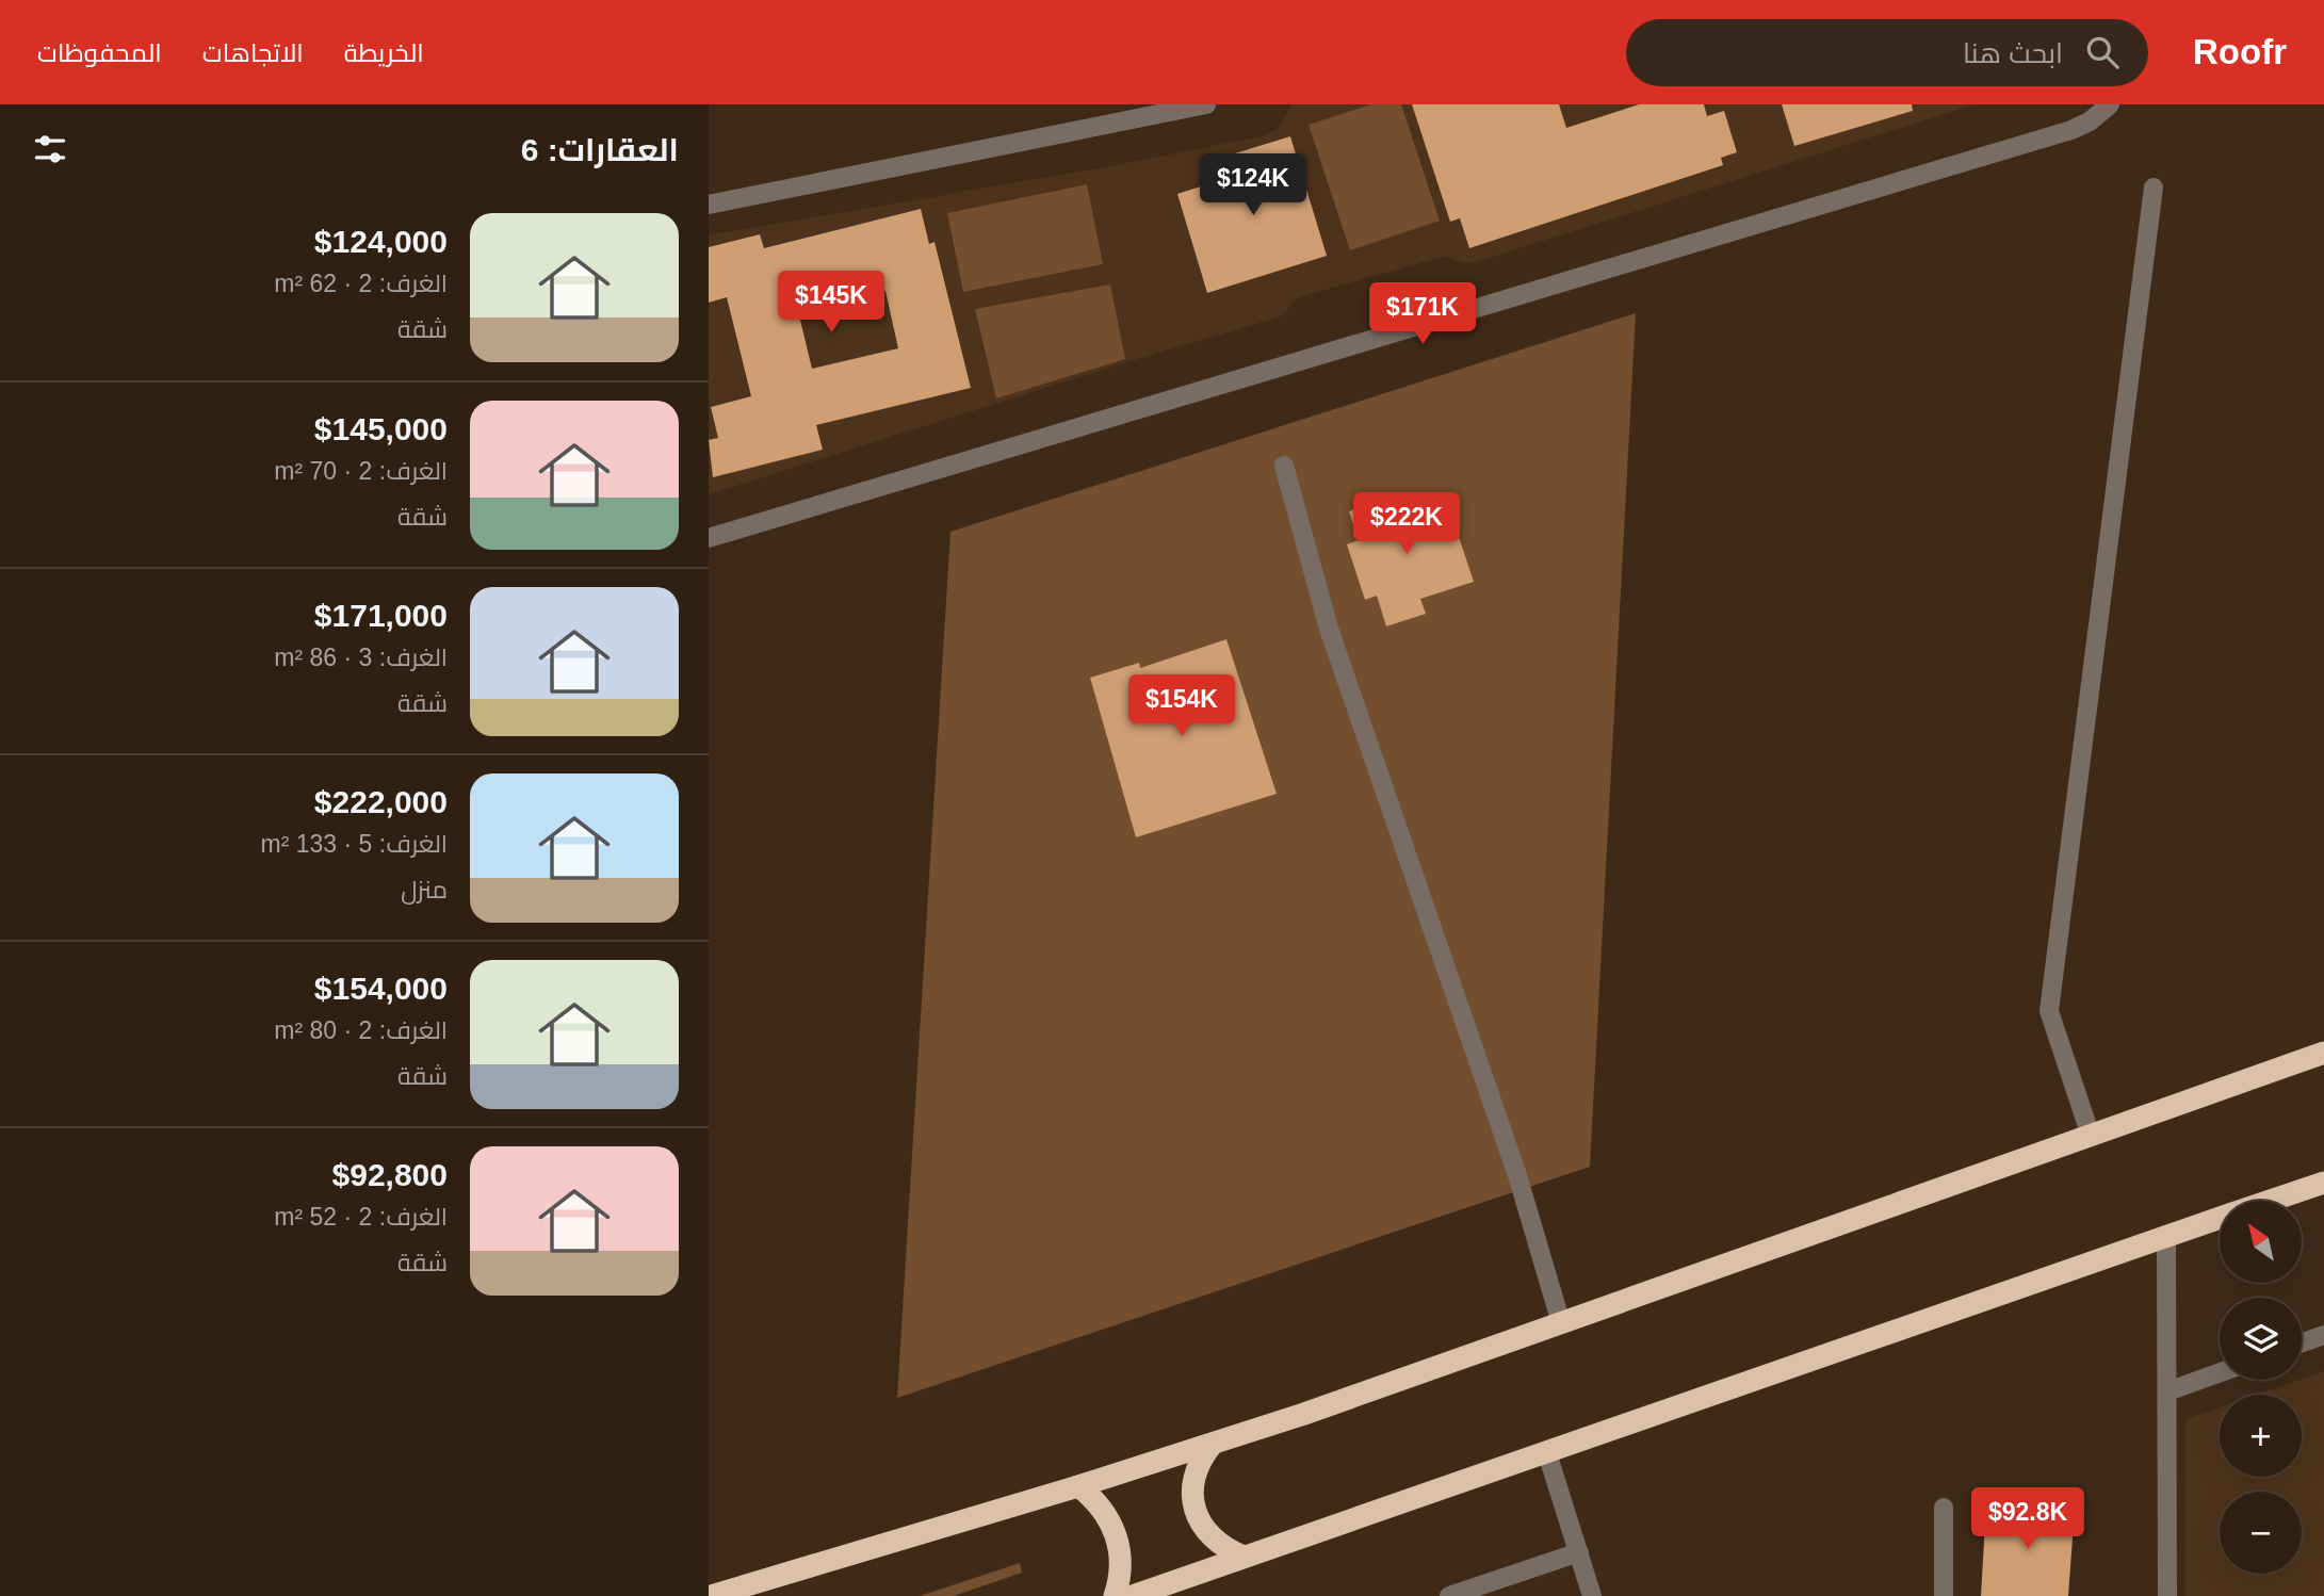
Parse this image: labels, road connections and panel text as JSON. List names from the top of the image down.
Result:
{
  "north": "top left",
  "page": {
    "header": "Roofr",
    "search": "ابحث هنا",
    "nav": ["الخريطة", "الاتجاهات", "المحفوظات"],
    "heading": "العقارات: 6",
    "price": [
      "$124K",
      "$145K",
      "$171K",
      "$222K",
      "$154K",
      "$92.8K"
    ],
    "list": [
      {
        "name": "$124,000",
        "note": "الغرف: 2 · 62 m² · شقة"
      },
      {
        "name": "$145,000",
        "note": "الغرف: 2 · 70 m² · شقة"
      },
      {
        "name": "$171,000",
        "note": "الغرف: 3 · 86 m² · شقة"
      },
      {
        "name": "$222,000",
        "note": "الغرف: 5 · 133 m² · منزل"
      },
      {
        "name": "$154,000",
        "note": "الغرف: 2 · 80 m² · شقة"
      },
      {
        "name": "$92,800",
        "note": "الغرف: 2 · 52 m² · شقة"
      }
    ],
    "map_buttons": ["+", "−"]
  }
}
